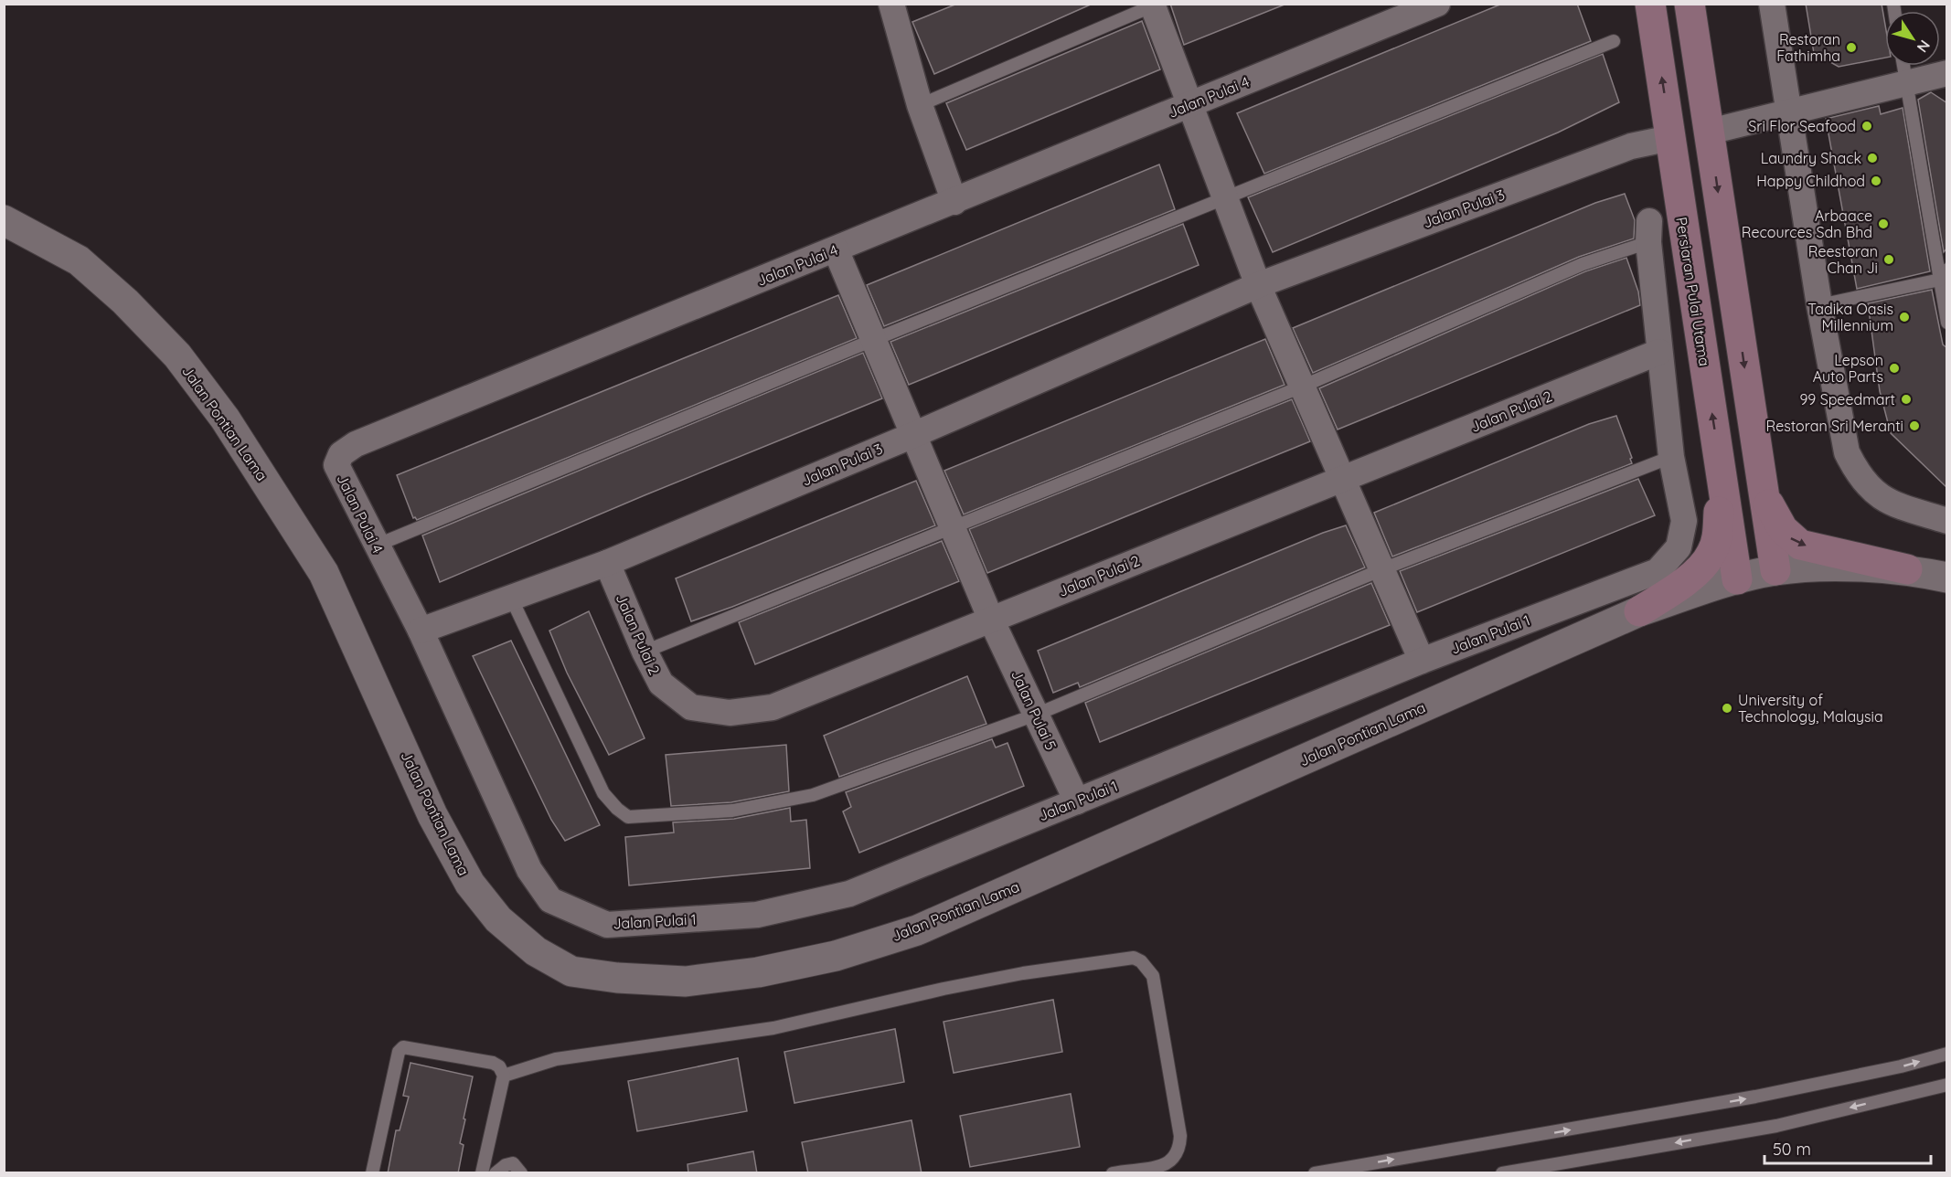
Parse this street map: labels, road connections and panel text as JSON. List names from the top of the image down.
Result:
{
  "streets": {
    "main road": ["Persiaran Pulai Utama"],
    "street": [
      "Jalan Pulai 4",
      "Jalan Pulai 3",
      "Jalan Pulai 2",
      "Jalan Pontian Lama",
      "Jalan Pulai 1",
      "Jalan Pulai 5"
    ]
  },
  "crossings": [
    ["Jalan Pulai 4", "Jalan Pulai 3"],
    ["Jalan Pulai 4", "Jalan Pulai 1"],
    ["Jalan Pulai 4", "Jalan Pulai 5"],
    ["Jalan Pulai 3", "Persiaran Pulai Utama"],
    ["Jalan Pulai 3", "Jalan Pulai 2"],
    ["Jalan Pulai 3", "Jalan Pulai 1"],
    ["Jalan Pulai 3", "Jalan Pulai 5"],
    ["Persiaran Pulai Utama", "Jalan Pontian Lama"],
    ["Jalan Pulai 2", "Jalan Pulai 1"],
    ["Jalan Pulai 2", "Jalan Pulai 5"],
    ["Jalan Pulai 1", "Jalan Pulai 5"]
  ],
  "places": [
    "Restoran Fathimha",
    "Sri Flor Seafood",
    "Laundry Shack",
    "Happy Childhod",
    "Arbaace Recources Sdn Bhd",
    "Reestoran Chan Ji",
    "Tadika Oasis Millennium",
    "Lepson Auto Parts",
    "99 Speedmart",
    "Restoran Sri Meranti",
    "University of Technology, Malaysia"
  ],
  "scale_bar": "50 m",
  "north": "bottom right"
}
